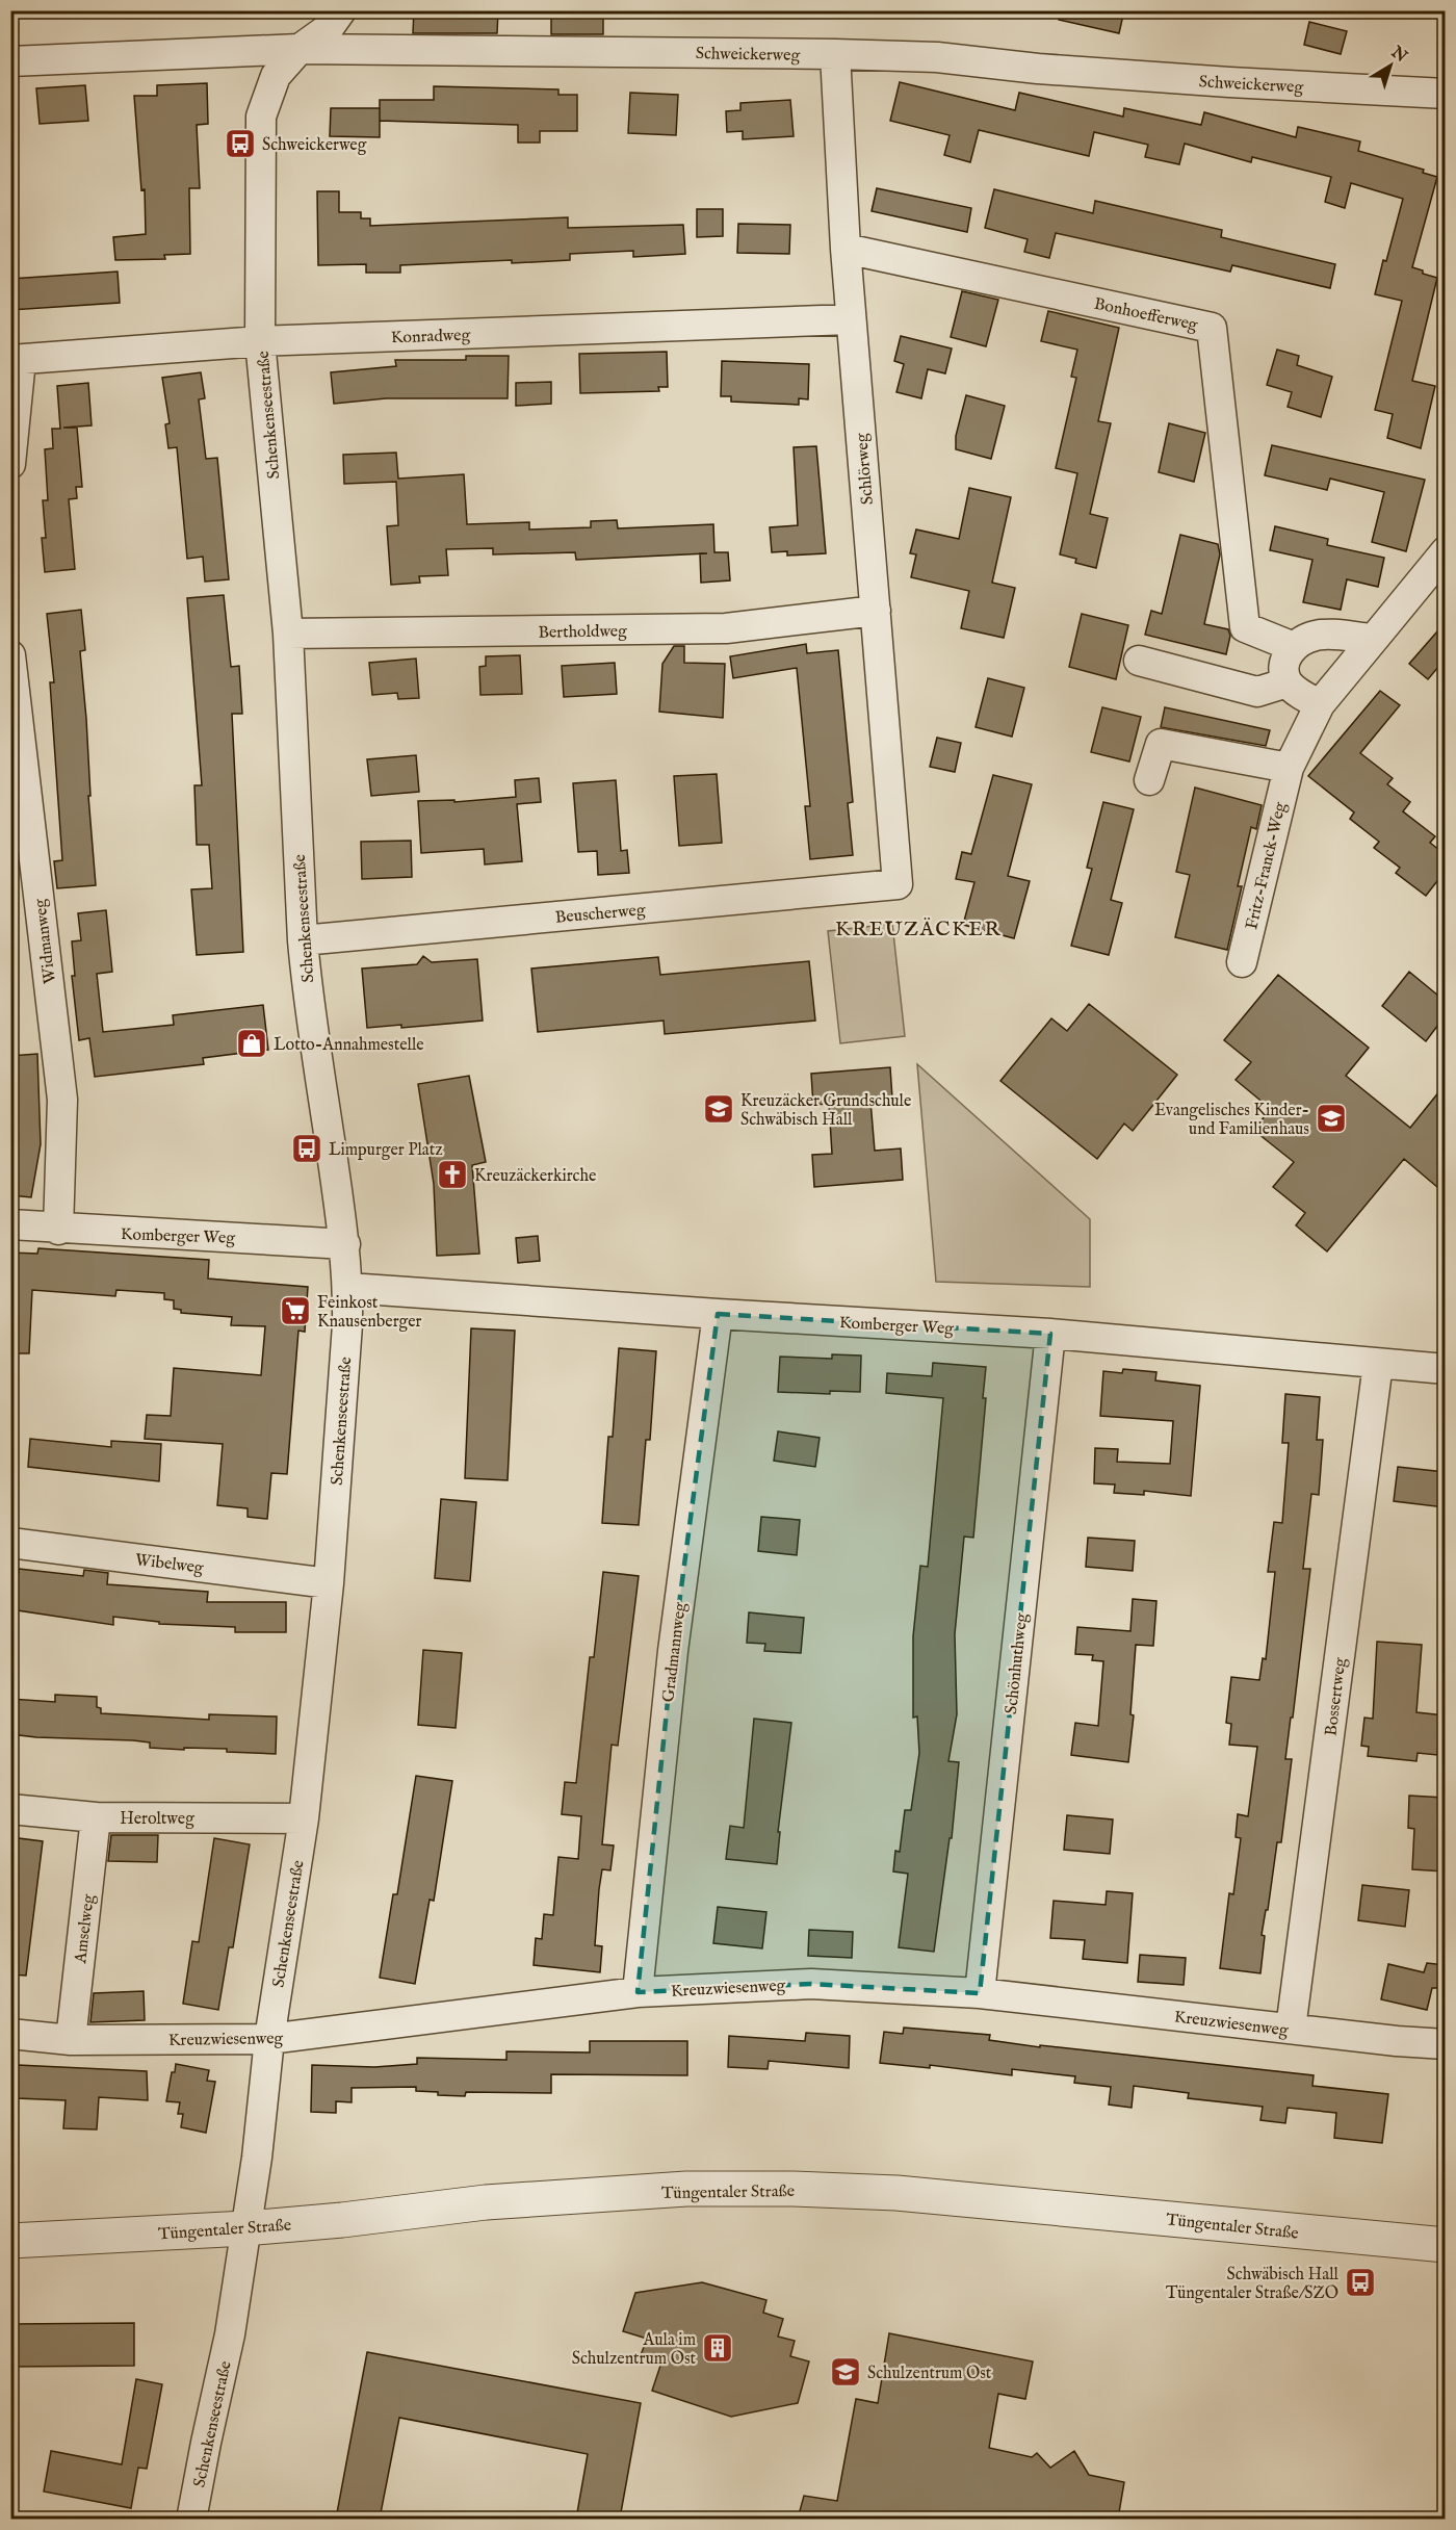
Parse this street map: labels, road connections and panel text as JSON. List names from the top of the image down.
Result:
{
  "streets": {
    "street": [
      "Schweickerweg",
      "Bonhoefferweg",
      "Konradweg",
      "Schenkenseestraße",
      "Schlörweg",
      "Bertholdweg",
      "Fritz-Franck-Weg",
      "Beuscherweg",
      "Widmanweg",
      "Komberger Weg",
      "Wibelweg",
      "Gradmannweg",
      "Schönhuthweg",
      "Bossertweg",
      "Heroltweg",
      "Amselweg",
      "Kreuzwiesenweg",
      "Tüngentaler Straße"
    ]
  },
  "crossings": [
    ["Schweickerweg", "Schenkenseestraße"],
    ["Schweickerweg", "Schlörweg"],
    ["Bonhoefferweg", "Schlörweg"],
    ["Konradweg", "Schenkenseestraße"],
    ["Konradweg", "Schlörweg"],
    ["Schenkenseestraße", "Bertholdweg"],
    ["Schenkenseestraße", "Beuscherweg"],
    ["Schenkenseestraße", "Komberger Weg"],
    ["Schenkenseestraße", "Wibelweg"],
    ["Schenkenseestraße", "Heroltweg"],
    ["Schenkenseestraße", "Kreuzwiesenweg"],
    ["Schenkenseestraße", "Tüngentaler Straße"],
    ["Schlörweg", "Bertholdweg"],
    ["Schlörweg", "Beuscherweg"],
    ["Widmanweg", "Komberger Weg"],
    ["Komberger Weg", "Gradmannweg"],
    ["Komberger Weg", "Schönhuthweg"],
    ["Komberger Weg", "Bossertweg"],
    ["Gradmannweg", "Kreuzwiesenweg"],
    ["Schönhuthweg", "Kreuzwiesenweg"],
    ["Bossertweg", "Kreuzwiesenweg"],
    ["Heroltweg", "Amselweg"],
    ["Amselweg", "Kreuzwiesenweg"]
  ],
  "districts": ["KREUZÄCKER"],
  "places": {
    "bus stop": ["Schweickerweg", "Limpurger Platz", "Schwäbisch Hall Tüngentaler Straße/SZO"],
    "shop": ["Lotto-Annahmestelle"],
    "school or university": ["Kreuzäcker Grundschule Schwäbisch Hall", "Evangelisches Kinder- und Familienhaus", "Schulzentrum Ost"],
    "church": ["Kreuzäckerkirche"],
    "supermarket": ["Feinkost Knausenberger"],
    "building": ["Aula im Schulzentrum Ost"]
  },
  "north": "top right"
}
